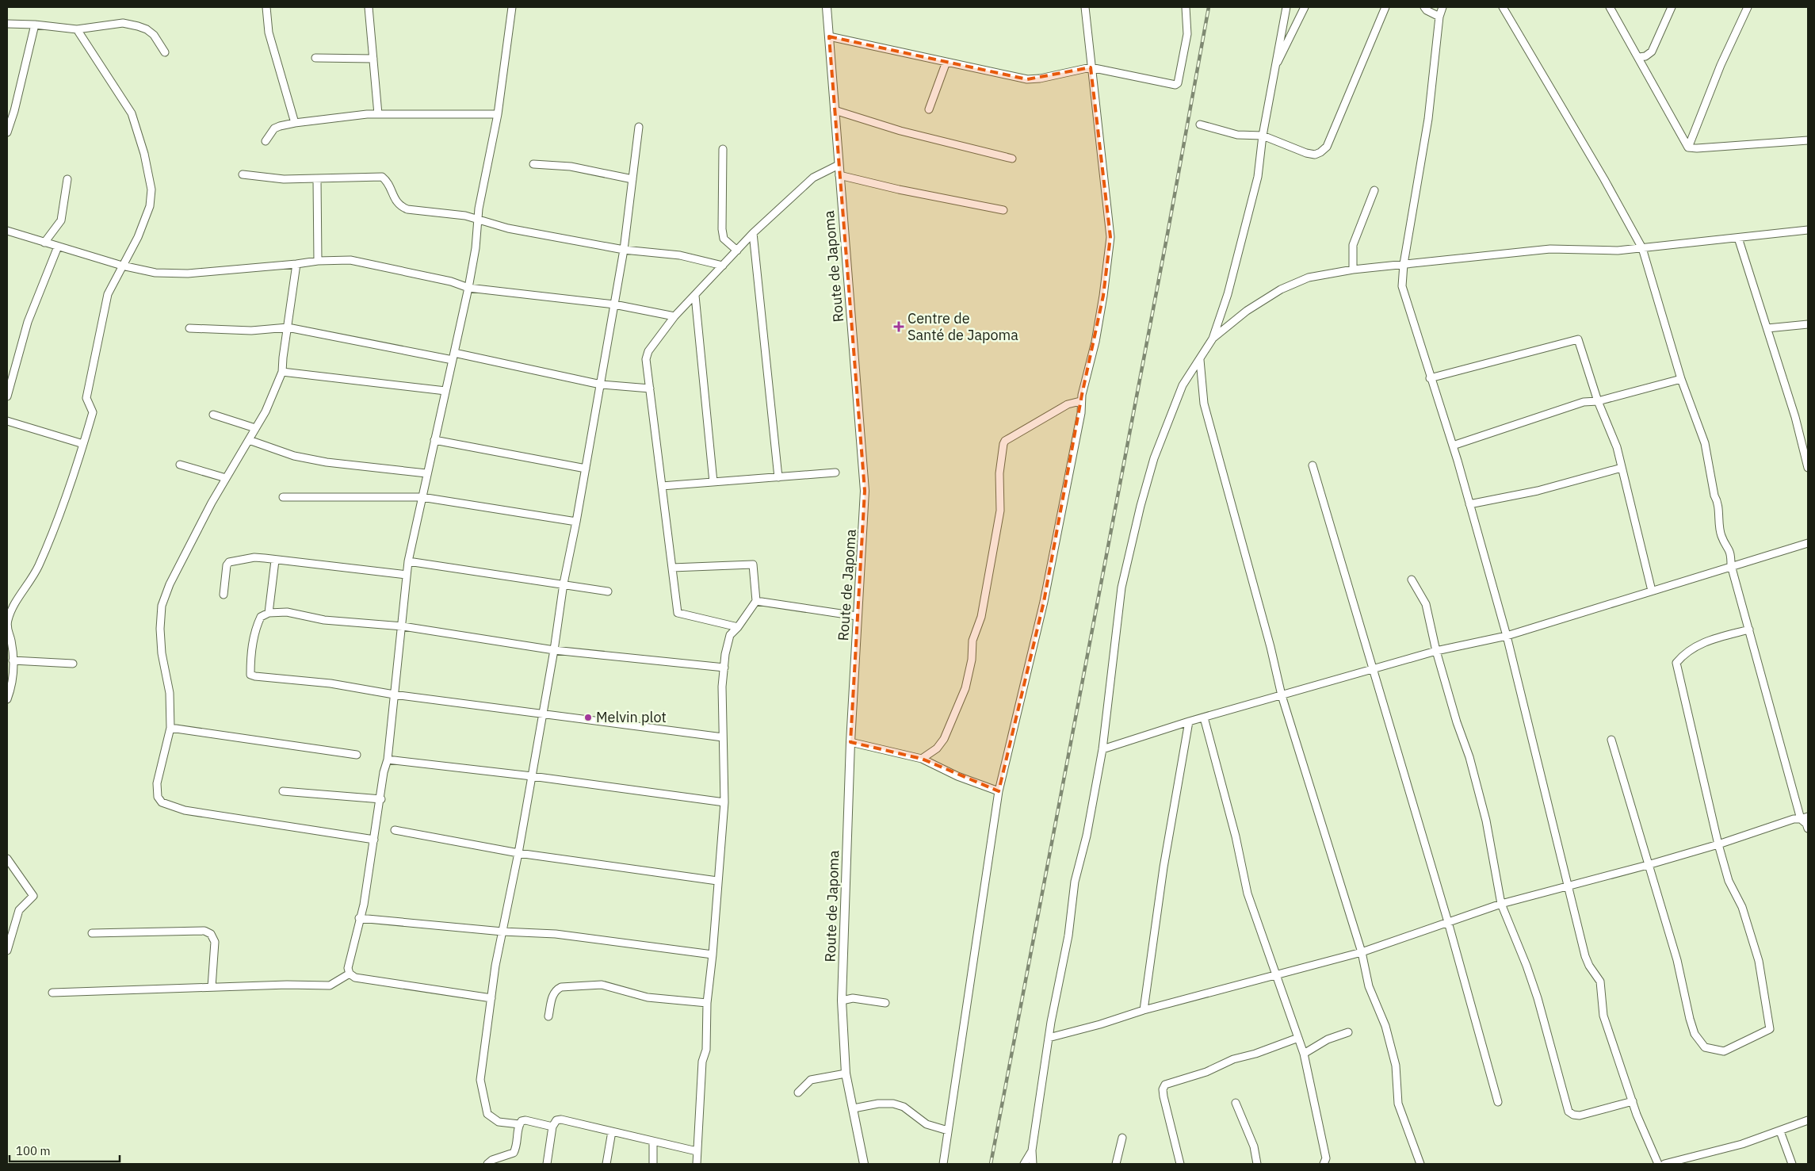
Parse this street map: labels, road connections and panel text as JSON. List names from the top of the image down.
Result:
{
  "streets": {
    "street": ["Route de Japoma"]
  },
  "places": {
    "health": ["Centre de Santé de Japoma"],
    "other": ["Melvin plot"]
  },
  "scale_bar": "100 m"
}
